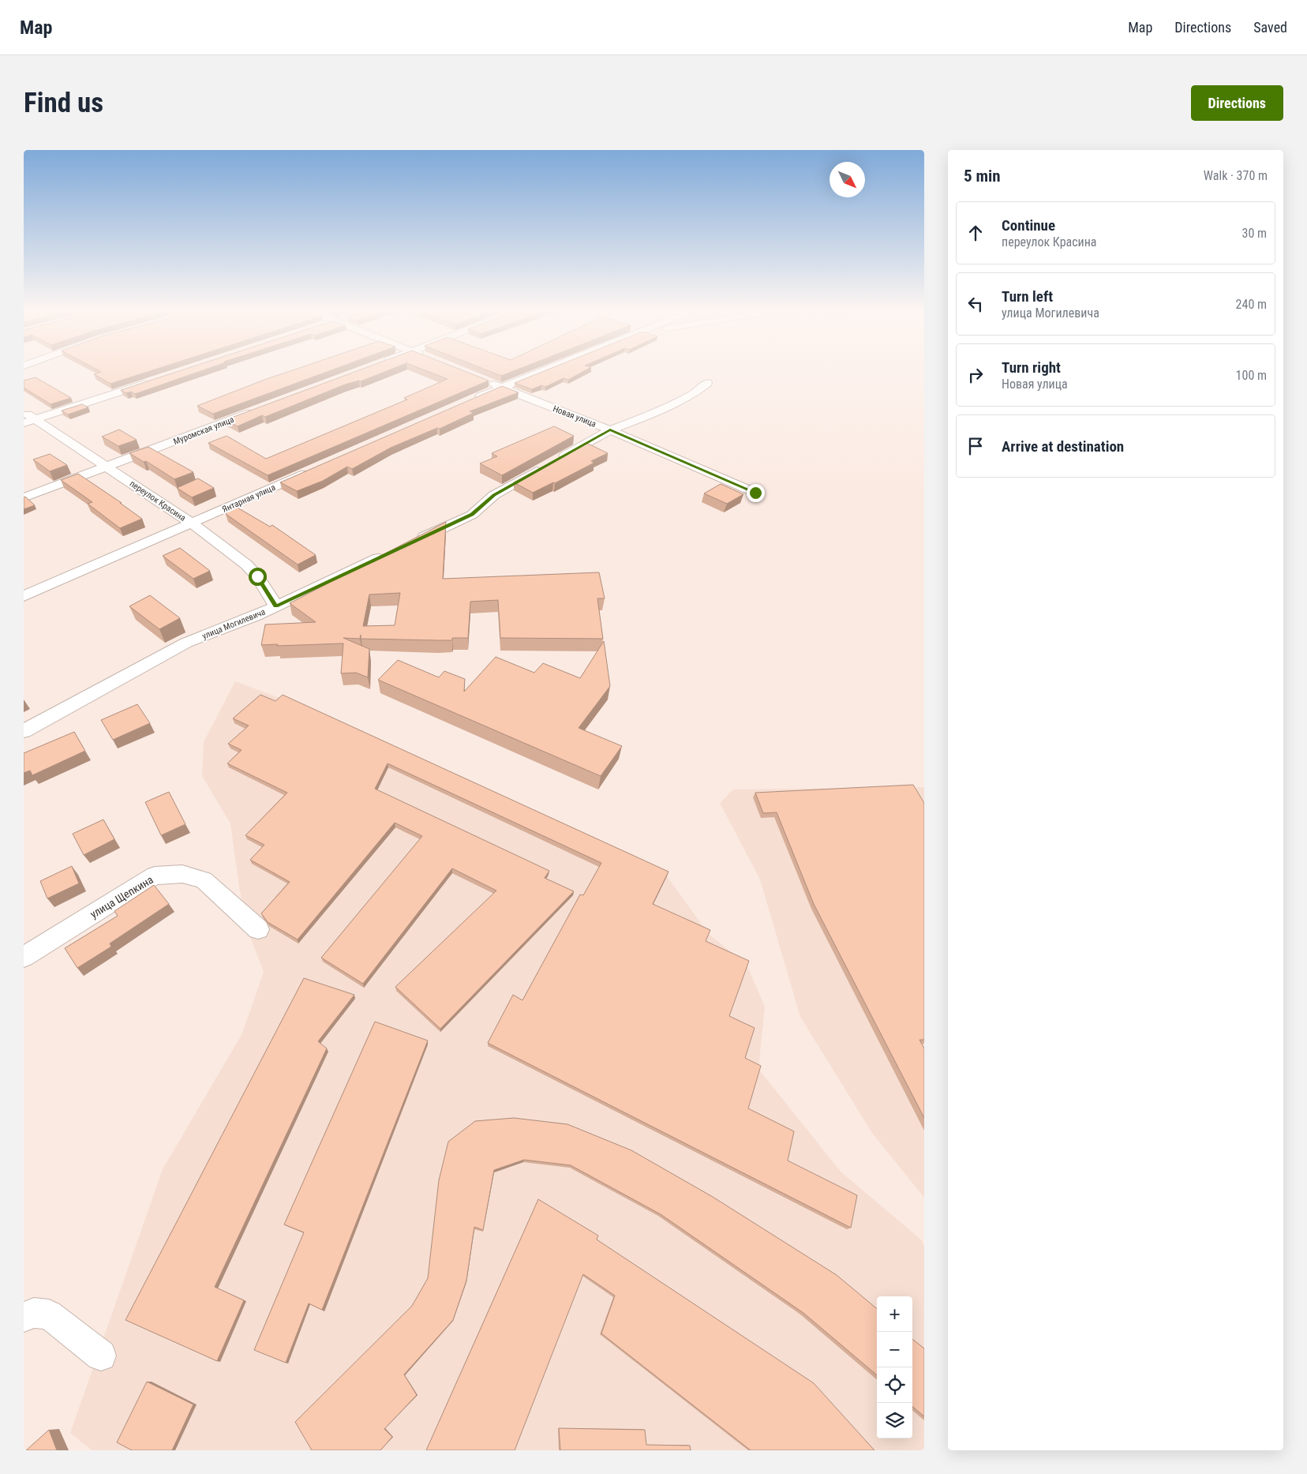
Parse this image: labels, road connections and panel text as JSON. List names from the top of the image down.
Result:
{
  "streets": {
    "street": [
      "Новая улица",
      "Муромская улица",
      "Янтарная улица",
      "переулок Красина",
      "улица Могилевича",
      "улица Щепкина"
    ]
  },
  "crossings": [
    ["Муромская улица", "переулок Красина"],
    ["Янтарная улица", "переулок Красина"],
    ["переулок Красина", "улица Могилевича"]
  ],
  "north": "bottom right",
  "page": {
    "header": "Map",
    "nav": ["Map", "Directions", "Saved"],
    "buttons": "Directions",
    "title": "Find us",
    "heading": ["5 min", "Walk · 370 m"],
    "list": [
      ["Continue", "переулок Красина", "30 m"],
      ["Turn left", "улица Могилевича", "240 m"],
      ["Turn right", "Новая улица", "100 m"],
      "Arrive at destination"
    ],
    "map_buttons": ["+", "−"]
  }
}
